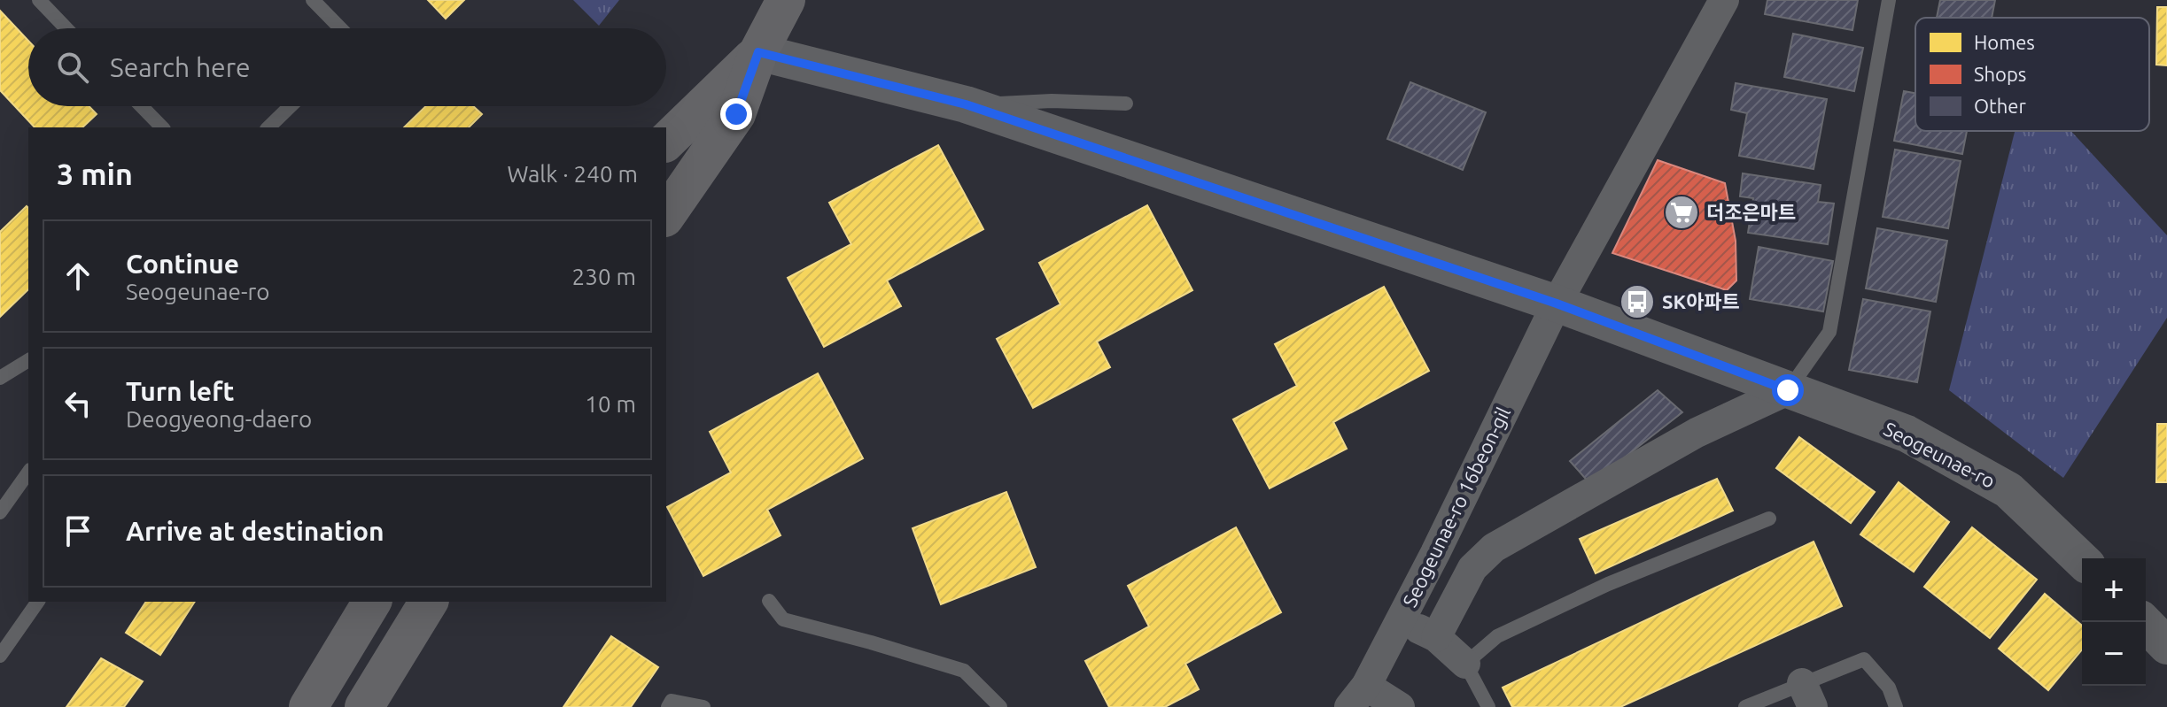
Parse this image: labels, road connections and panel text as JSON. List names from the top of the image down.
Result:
{
  "streets": {
    "street": ["Seogeunae-ro", "Seogeunae-ro 16beon-gil"]
  },
  "crossings": [
    ["Seogeunae-ro", "Seogeunae-ro 16beon-gil"]
  ],
  "places": {
    "supermarket": ["더조은마트"],
    "bus stop": ["SK아파트"]
  },
  "legend": ["Homes", "Shops", "Other"],
  "page": {
    "search": "Search here",
    "heading": ["3 min", "Walk · 240 m"],
    "list": [
      ["Continue", "Seogeunae-ro", "230 m"],
      ["Turn left", "Deogyeong-daero", "10 m"],
      "Arrive at destination"
    ],
    "map_buttons": ["+", "−"]
  }
}
